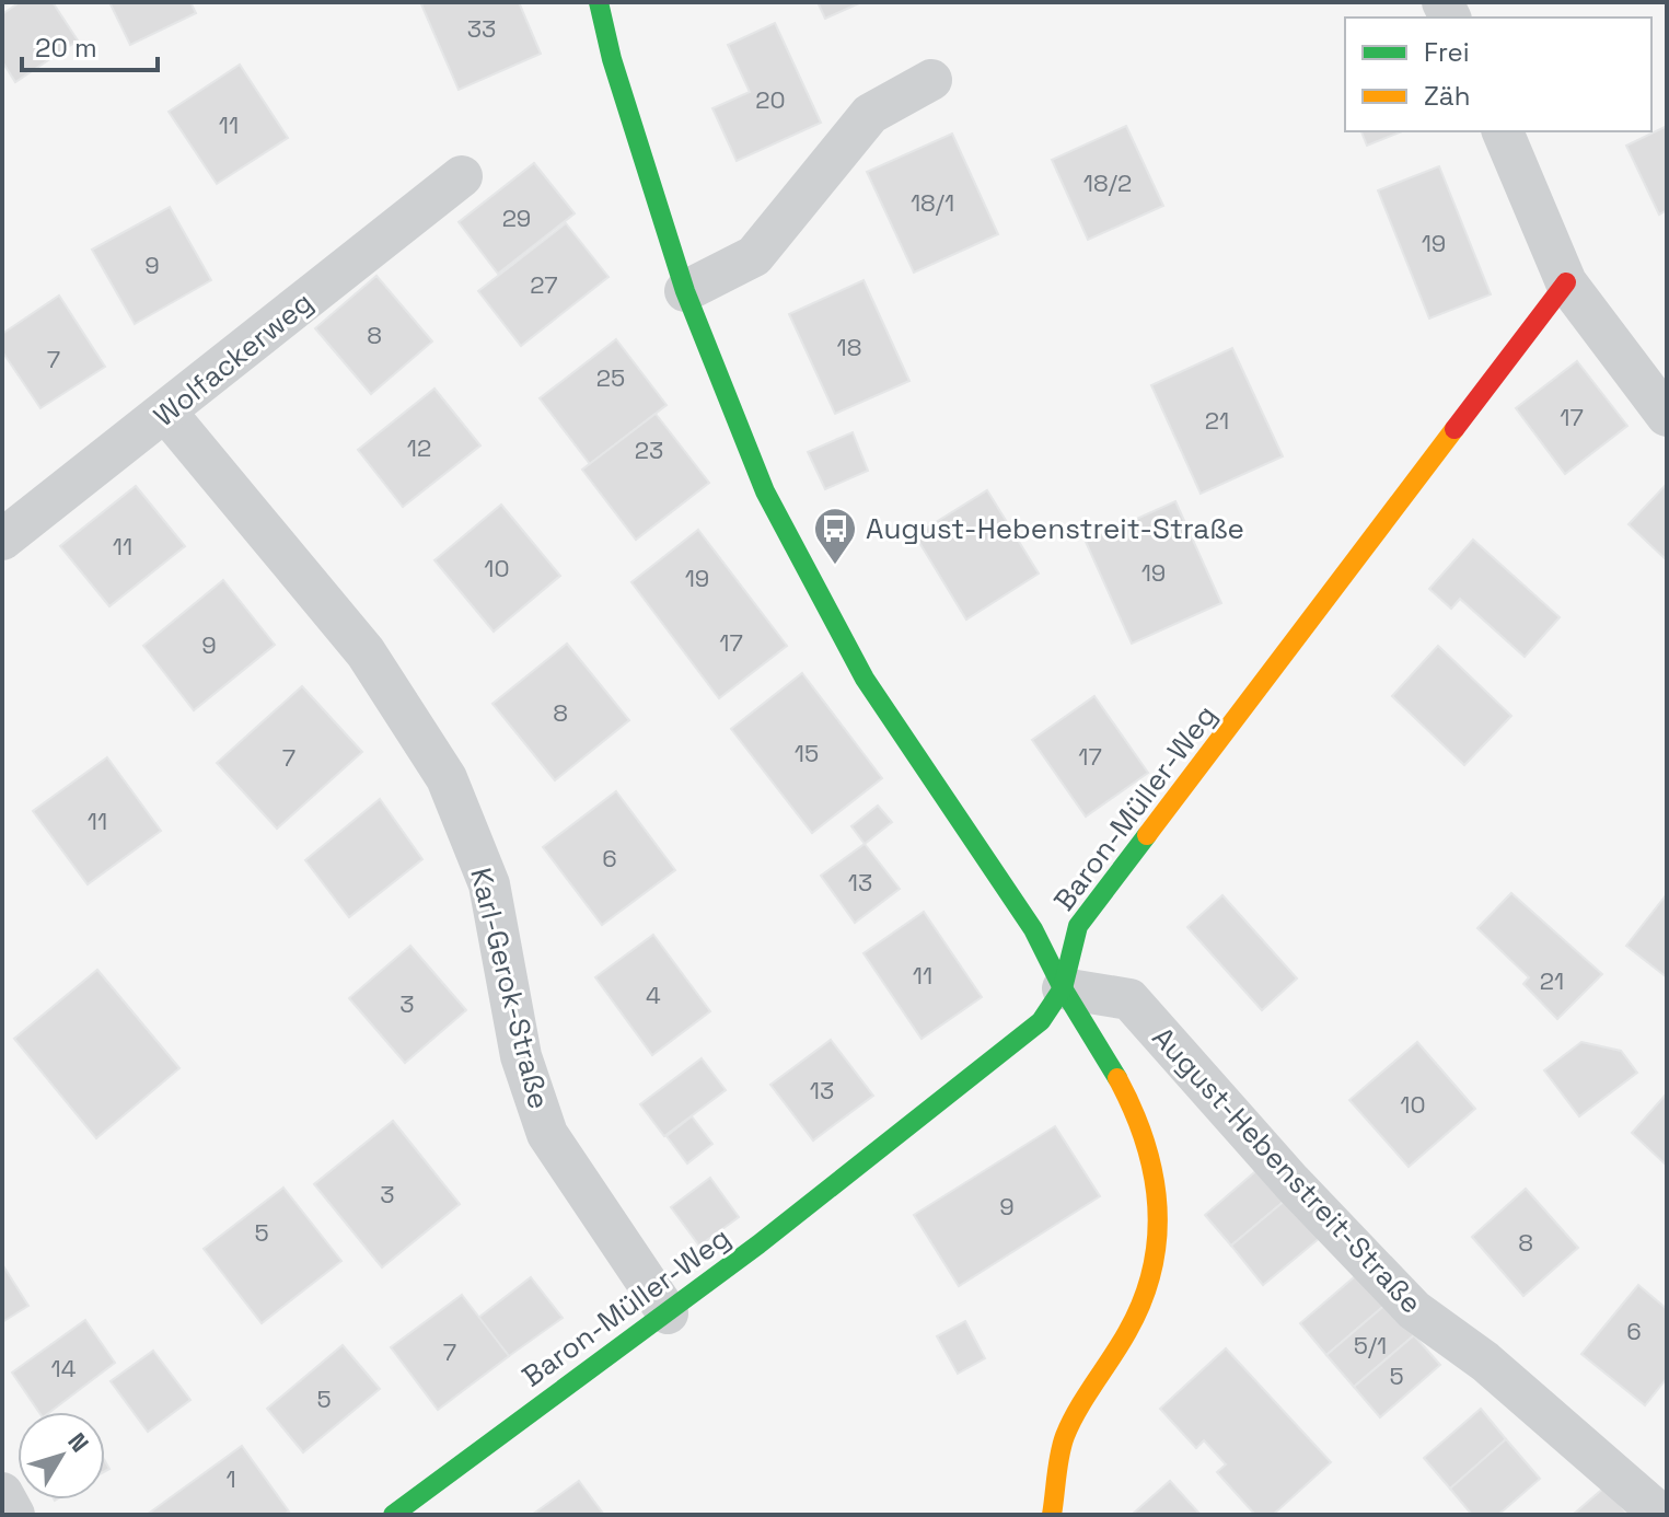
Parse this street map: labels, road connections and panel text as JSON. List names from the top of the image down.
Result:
{
  "streets": {
    "street": [
      "Wolfackerweg",
      "Baron-Müller-Weg",
      "Karl-Gerok-Straße",
      "August-Hebenstreit-Straße"
    ]
  },
  "crossings": [
    ["Wolfackerweg", "Karl-Gerok-Straße"],
    ["Baron-Müller-Weg", "Karl-Gerok-Straße"],
    ["Baron-Müller-Weg", "August-Hebenstreit-Straße"]
  ],
  "places": {
    "bus stop": ["August-Hebenstreit-Straße"]
  },
  "house_numbers": [
    "33",
    "20",
    "11",
    "18/2",
    "18/1",
    "29",
    "19",
    "9",
    "27",
    "8",
    "18",
    "7",
    "25",
    "17",
    "21",
    "12",
    "23",
    "11",
    "10",
    "19",
    "19",
    "17",
    "9",
    "8",
    "15",
    "17",
    "7",
    "11",
    "6",
    "13",
    "11",
    "21",
    "4",
    "3",
    "13",
    "10",
    "3",
    "9",
    "5",
    "8",
    "6",
    "5/1",
    "7",
    "14",
    "5",
    "5",
    "1"
  ],
  "legend": ["Frei", "Zäh"],
  "scale_bar": "20 m",
  "north": "top right"
}
